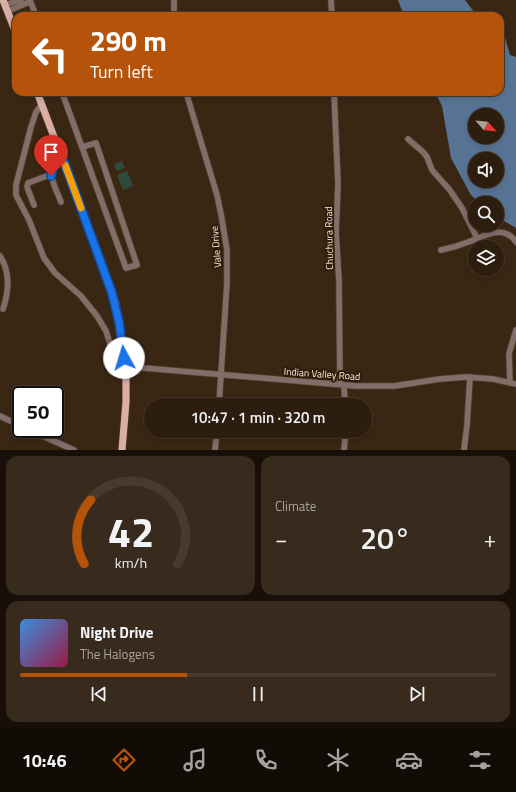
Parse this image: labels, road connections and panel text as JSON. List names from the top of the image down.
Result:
{
  "streets": {
    "street": ["Chuchura Road", "Vale Drive", "Indian Valley Road"]
  },
  "crossings": [
    ["Chuchura Road", "Indian Valley Road"],
    ["Vale Drive", "Indian Valley Road"]
  ],
  "north": "bottom right",
  "page": {
    "turn": ["290 m", "Turn left"],
    "limit": "50",
    "trip": "10:47 · 1 min · 320 m",
    "tile": "Climate",
    "heat": ["−", "20°", "+"],
    "song": ["Night Drive", "The Halogens"],
    "tabs": "10:46",
    "gauge": ["42", "km/h"]
  }
}
